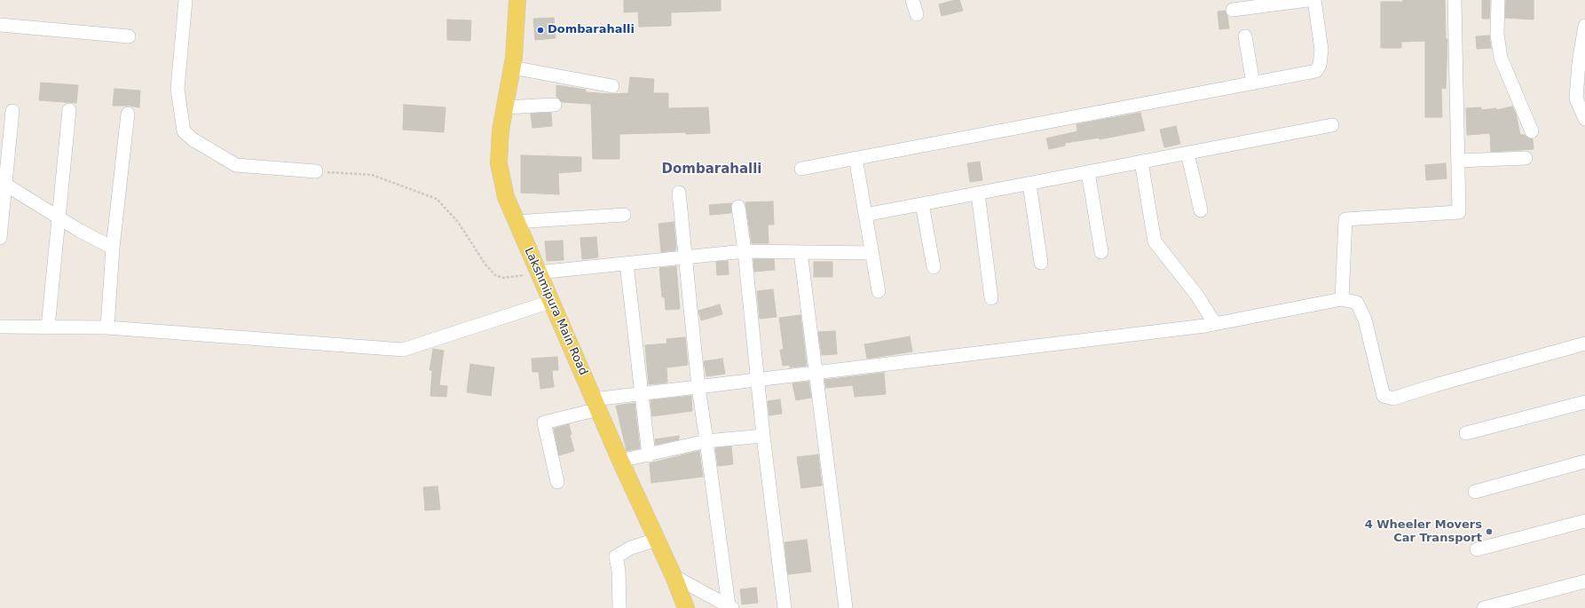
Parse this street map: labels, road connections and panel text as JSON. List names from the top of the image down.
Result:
{
  "streets": {
    "main road": ["Lakshmipura Main Road"]
  },
  "districts": ["Dombarahalli"],
  "places": ["Dombarahalli", "4 Wheeler Movers Car Transport"]
}
